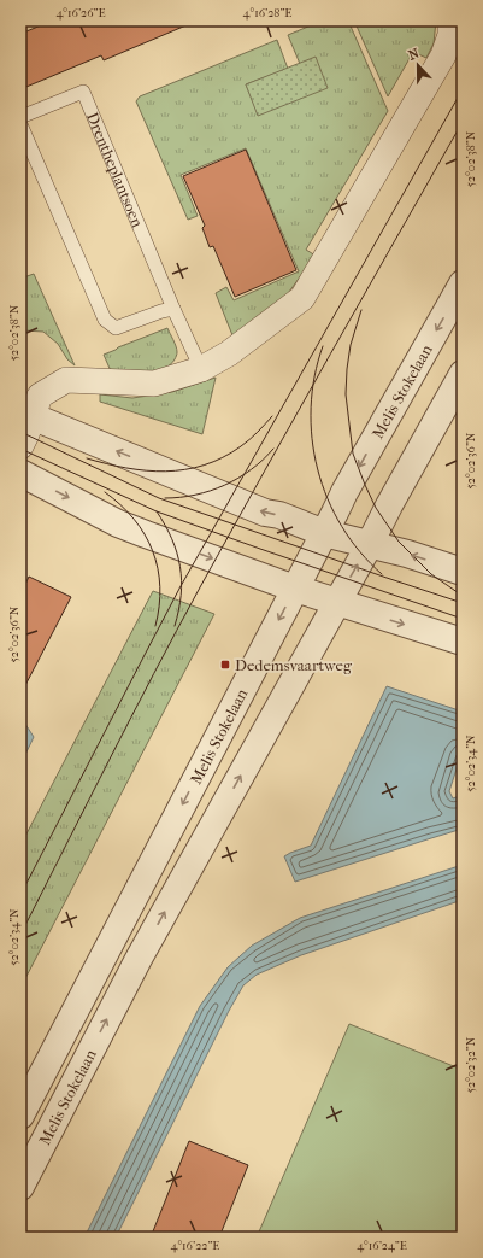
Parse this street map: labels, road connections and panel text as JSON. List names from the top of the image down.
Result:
{
  "streets": {
    "street": ["Melis Stokelaan"],
    "lane": ["Drentheplantsoen"]
  },
  "places": {
    "transit": ["Dedemsvaartweg"]
  },
  "north": "top",
  "coordinates": [
    "4°16'26\"E",
    "4°16'28\"E",
    "52°02'38\"N",
    "52°02'36\"N",
    "52°02'34\"N",
    "52°02'32\"N",
    "4°16'22\"E",
    "4°16'24\"E"
  ]
}
